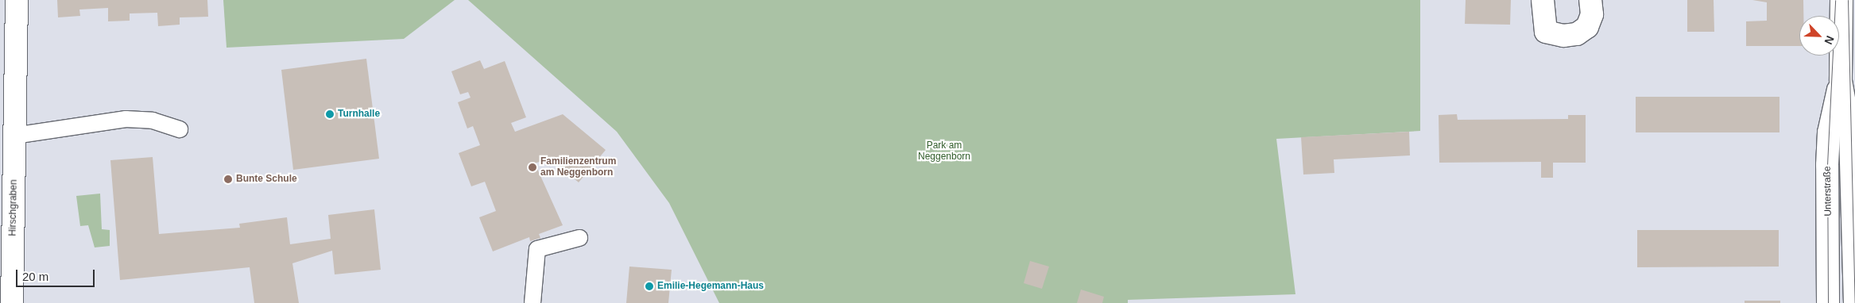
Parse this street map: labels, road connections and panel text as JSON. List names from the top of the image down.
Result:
{
  "streets": {
    "main road": ["Unterstraße", "Hirschgraben"]
  },
  "parks": ["Park am Neggenborn"],
  "places": [
    "Turnhalle",
    "Familienzentrum am Neggenborn",
    "Bunte Schule",
    "Emilie-Hegemann-Haus"
  ],
  "scale_bar": "20 m",
  "north": "bottom right"
}
